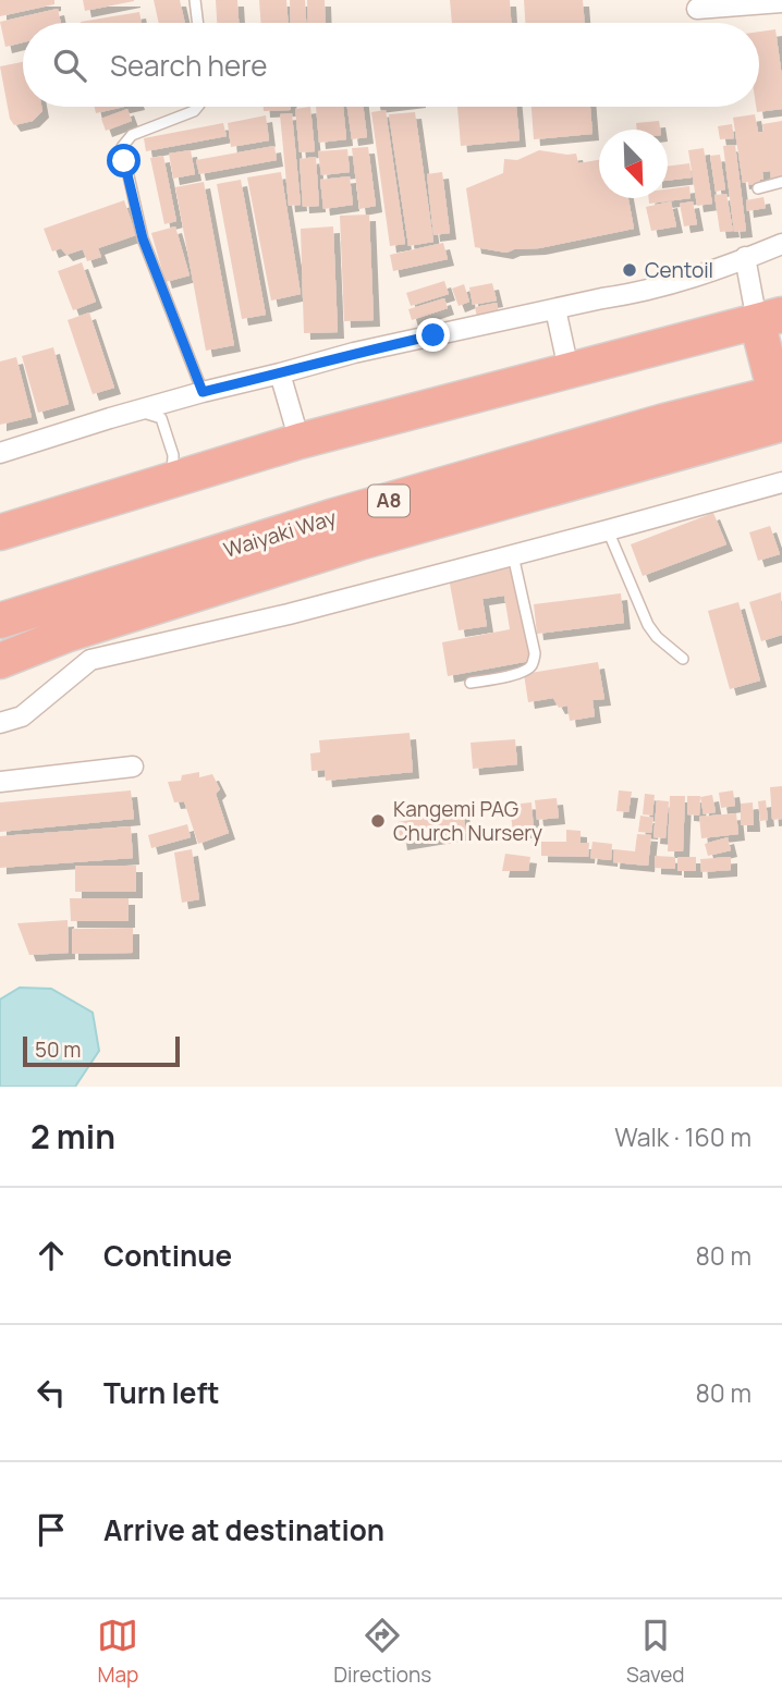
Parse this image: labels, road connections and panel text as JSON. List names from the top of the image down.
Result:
{
  "streets": {
    "highway": ["A8", "Waiyaki Way"]
  },
  "places": ["Centoil", "Kangemi PAG Church Nursery"],
  "scale_bar": "50 m",
  "north": "bottom right",
  "page": {
    "search": "Search here",
    "scale": "50 m",
    "heading": ["2 min", "Walk · 160 m"],
    "list": [
      ["Continue", "80 m"],
      ["Turn left", "80 m"],
      "Arrive at destination"
    ],
    "nav": ["Map", "Directions", "Saved"]
  }
}
